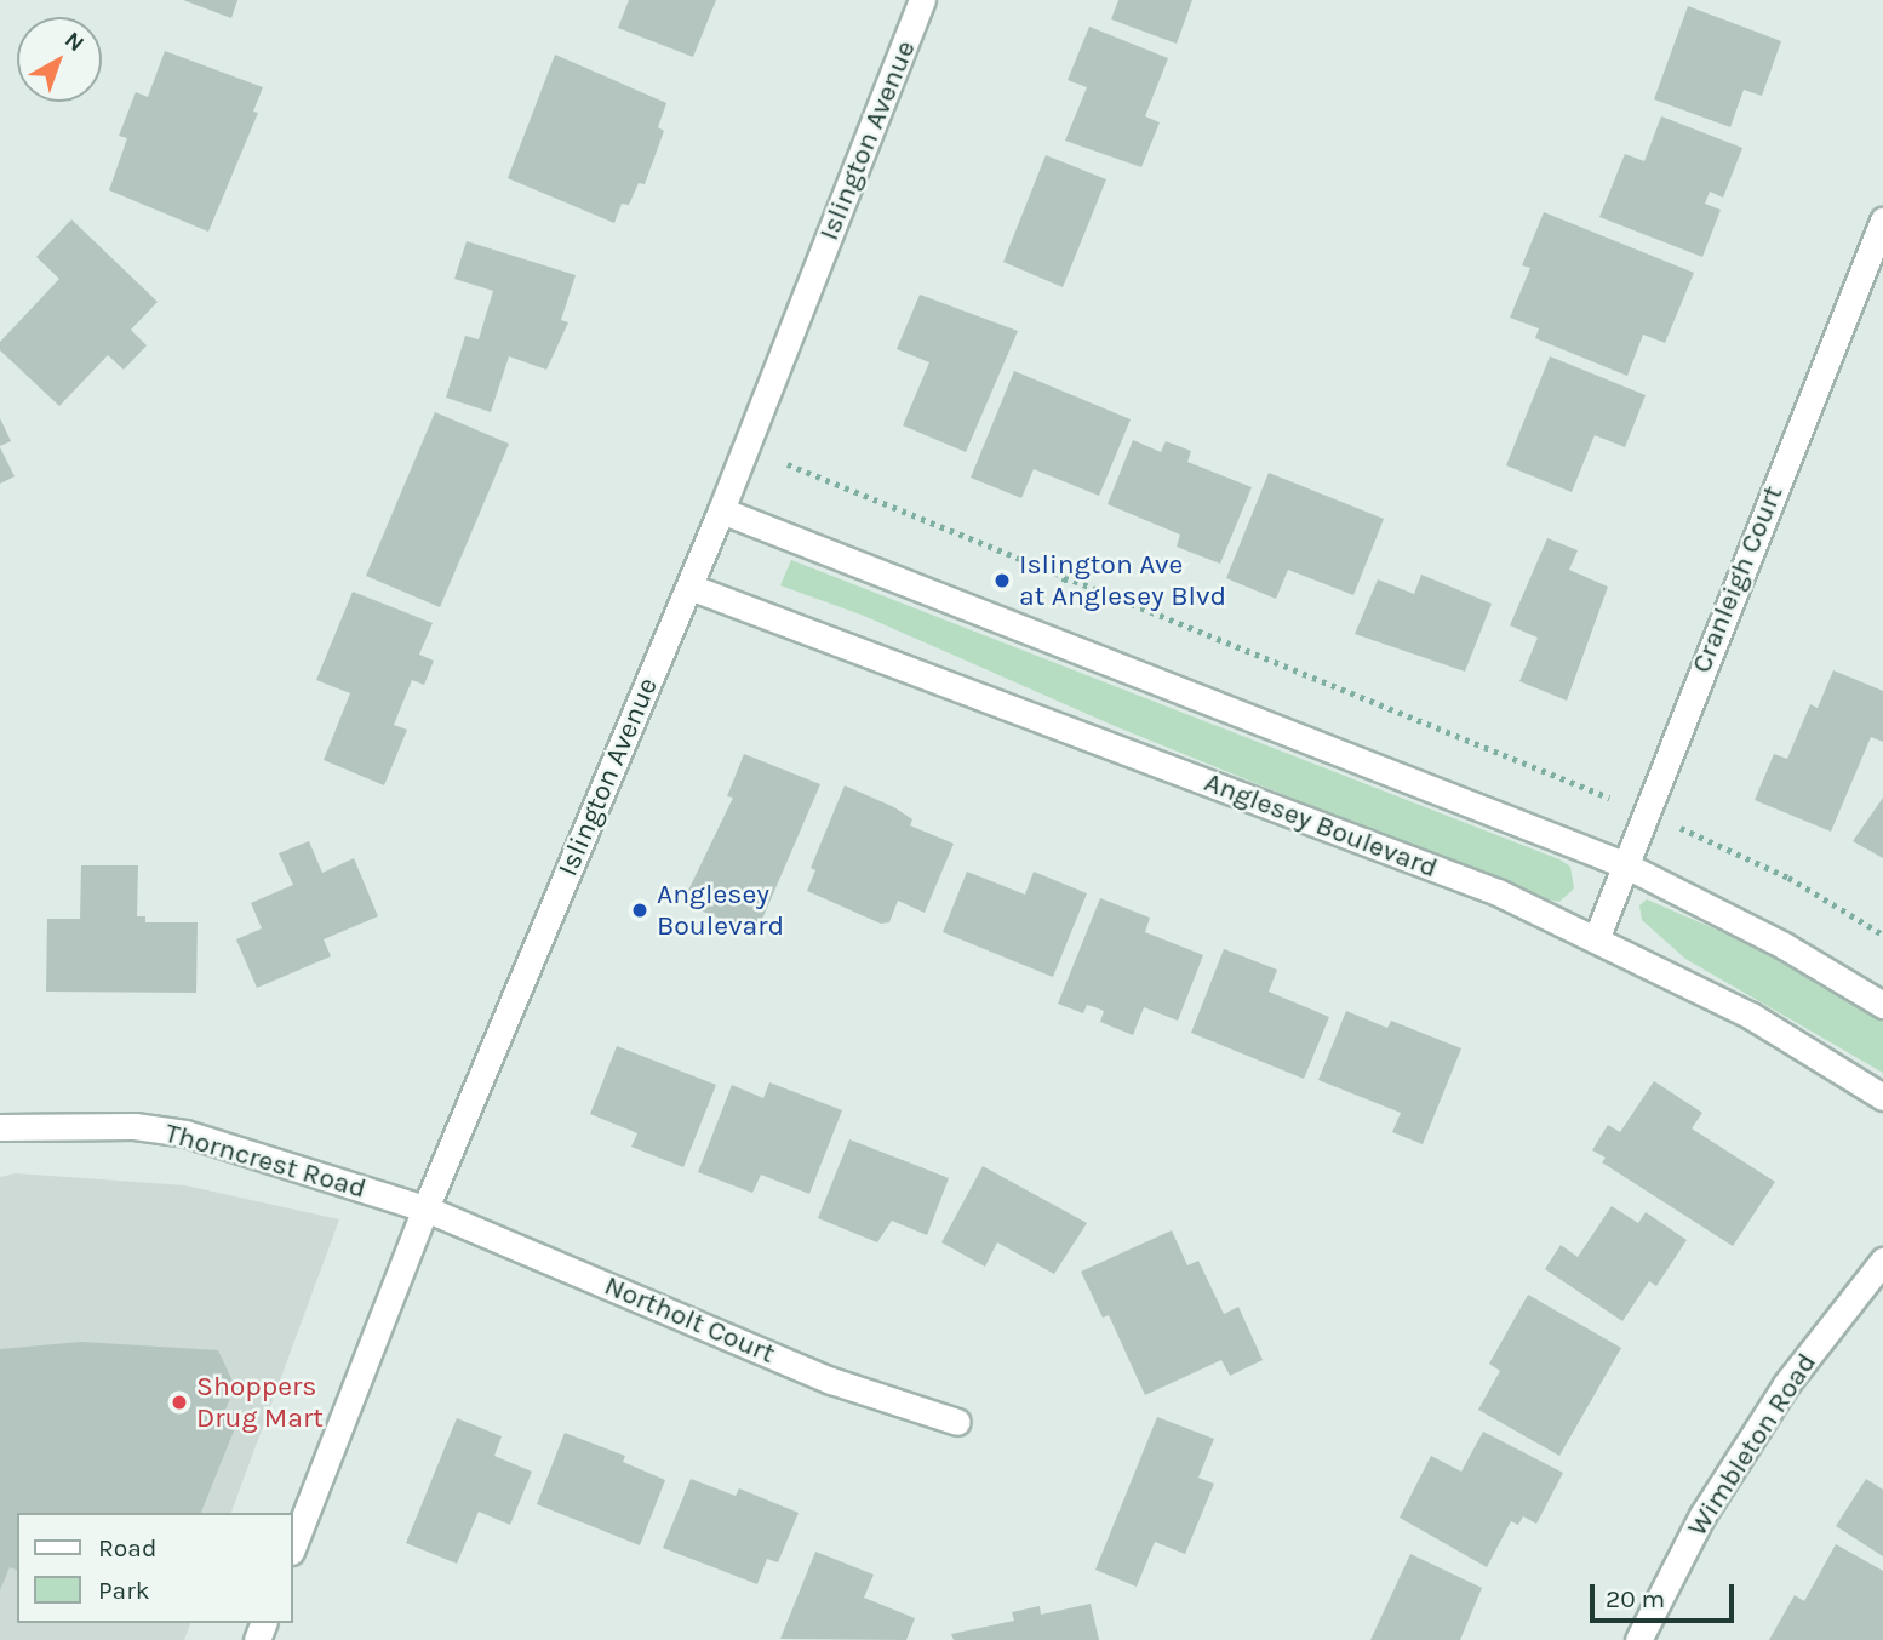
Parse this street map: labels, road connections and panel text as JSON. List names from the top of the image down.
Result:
{
  "streets": {
    "street": [
      "Islington Avenue",
      "Cranleigh Court",
      "Anglesey Boulevard",
      "Thorncrest Road",
      "Northolt Court",
      "Wimbleton Road"
    ]
  },
  "crossings": [
    ["Islington Avenue", "Anglesey Boulevard"],
    ["Islington Avenue", "Thorncrest Road"],
    ["Islington Avenue", "Northolt Court"],
    ["Cranleigh Court", "Anglesey Boulevard"],
    ["Thorncrest Road", "Northolt Court"]
  ],
  "places": ["Islington Ave at Anglesey Blvd", "Anglesey Boulevard", "Shoppers Drug Mart"],
  "legend": ["Road", "Park"],
  "scale_bar": "20 m",
  "north": "top right"
}
